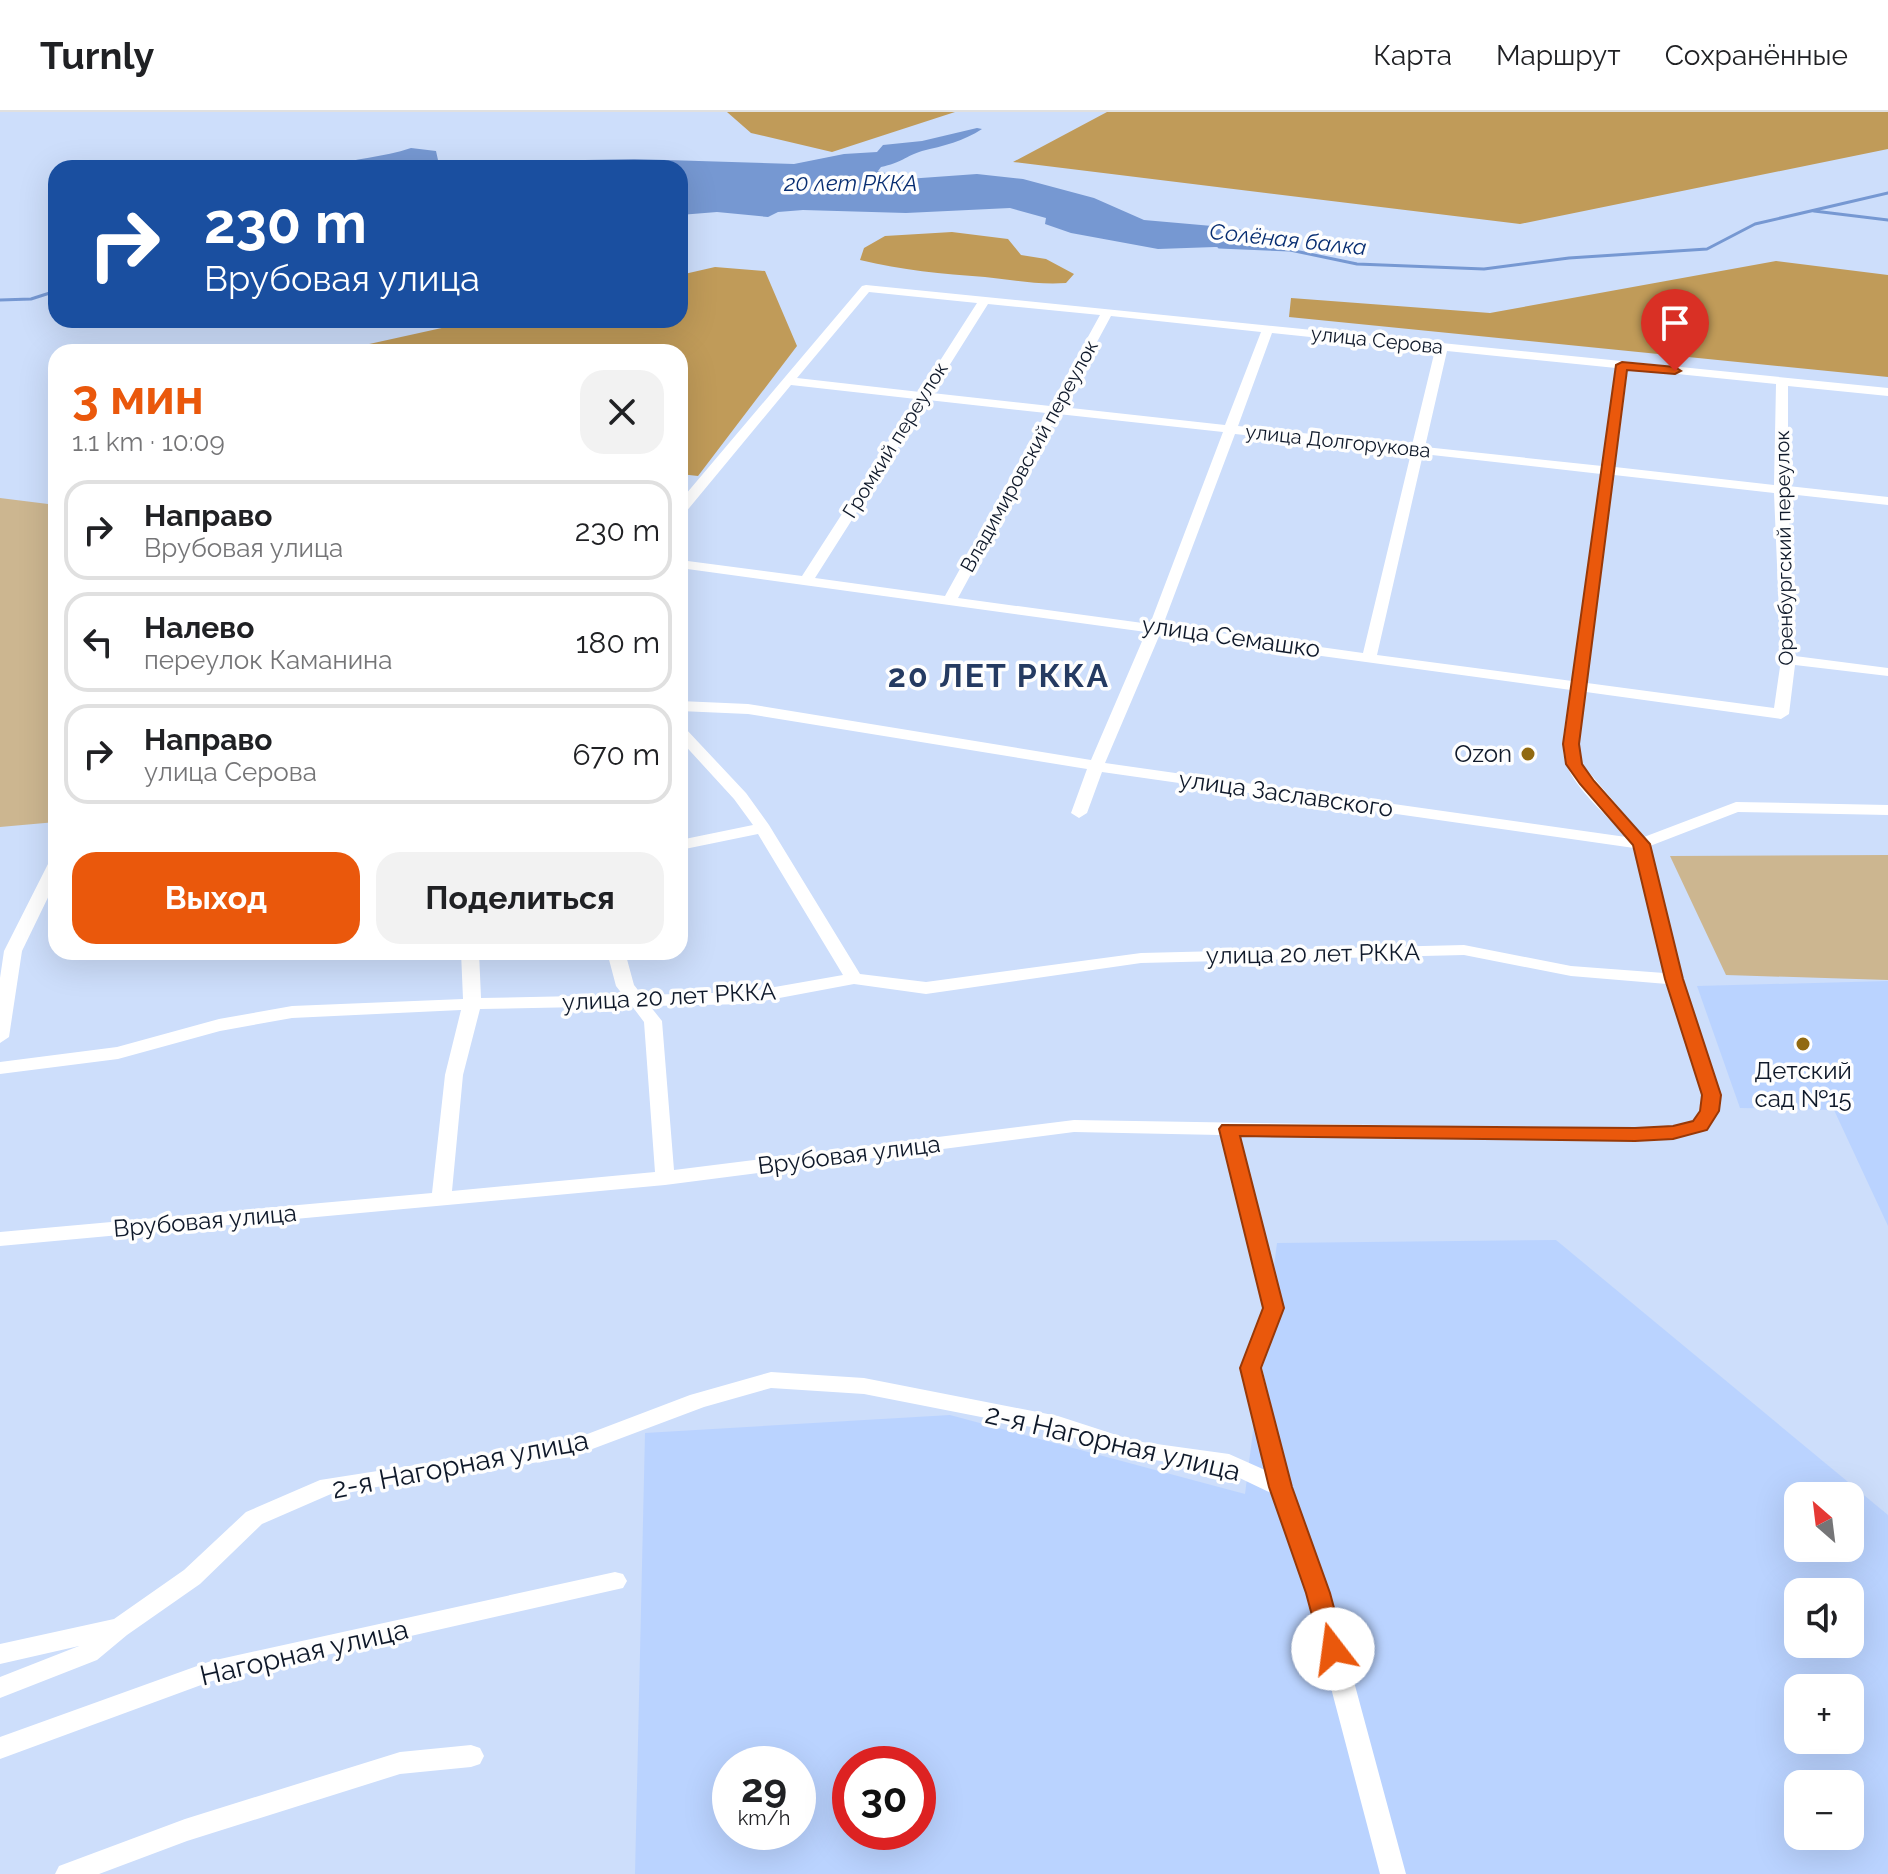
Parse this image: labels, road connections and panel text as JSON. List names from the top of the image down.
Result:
{
  "streets": {
    "street": [
      "улица Серова",
      "Громкий переулок",
      "улица Долгорукова",
      "Владимировский переулок",
      "Оренбургский переулок",
      "улица Семашко",
      "улица Заславского",
      "улица 20 лет РККА",
      "Врубовая улица",
      "2-я Нагорная улица",
      "Нагорная улица"
    ]
  },
  "crossings": [
    ["улица Серова", "Громкий переулок"],
    ["улица Серова", "улица Долгорукова"],
    ["улица Серова", "Владимировский переулок"],
    ["улица Серова", "Оренбургский переулок"],
    ["Громкий переулок", "улица Долгорукова"],
    ["Громкий переулок", "улица Семашко"],
    ["улица Долгорукова", "Владимировский переулок"],
    ["улица Долгорукова", "Оренбургский переулок"],
    ["Владимировский переулок", "улица Семашко"],
    ["Оренбургский переулок", "улица Семашко"],
    ["улица 20 лет РККА", "Врубовая улица"]
  ],
  "districts": ["20 ЛЕТ РККА"],
  "water": ["20 лет РККА", "Солёная балка"],
  "places": ["Ozon", "Детский сад №15"],
  "north": "top left",
  "page": {
    "header": "Turnly",
    "nav": ["Карта", "Маршрут", "Сохранённые"],
    "turn": ["230 m", "Врубовая улица"],
    "heading": ["3 мин", "1.1 km · 10:09"],
    "list": [
      {
        "name": "Направо",
        "note": "Врубовая улица",
        "value": "230 m"
      },
      {
        "name": "Налево",
        "note": "переулок Каманина",
        "value": "180 m"
      },
      {
        "name": "Направо",
        "note": "улица Серова",
        "value": "670 m"
      }
    ],
    "buttons": ["Выход", "Поделиться"],
    "map_buttons": ["+", "−"],
    "speed": "29 km/h",
    "limit": "30"
  }
}
